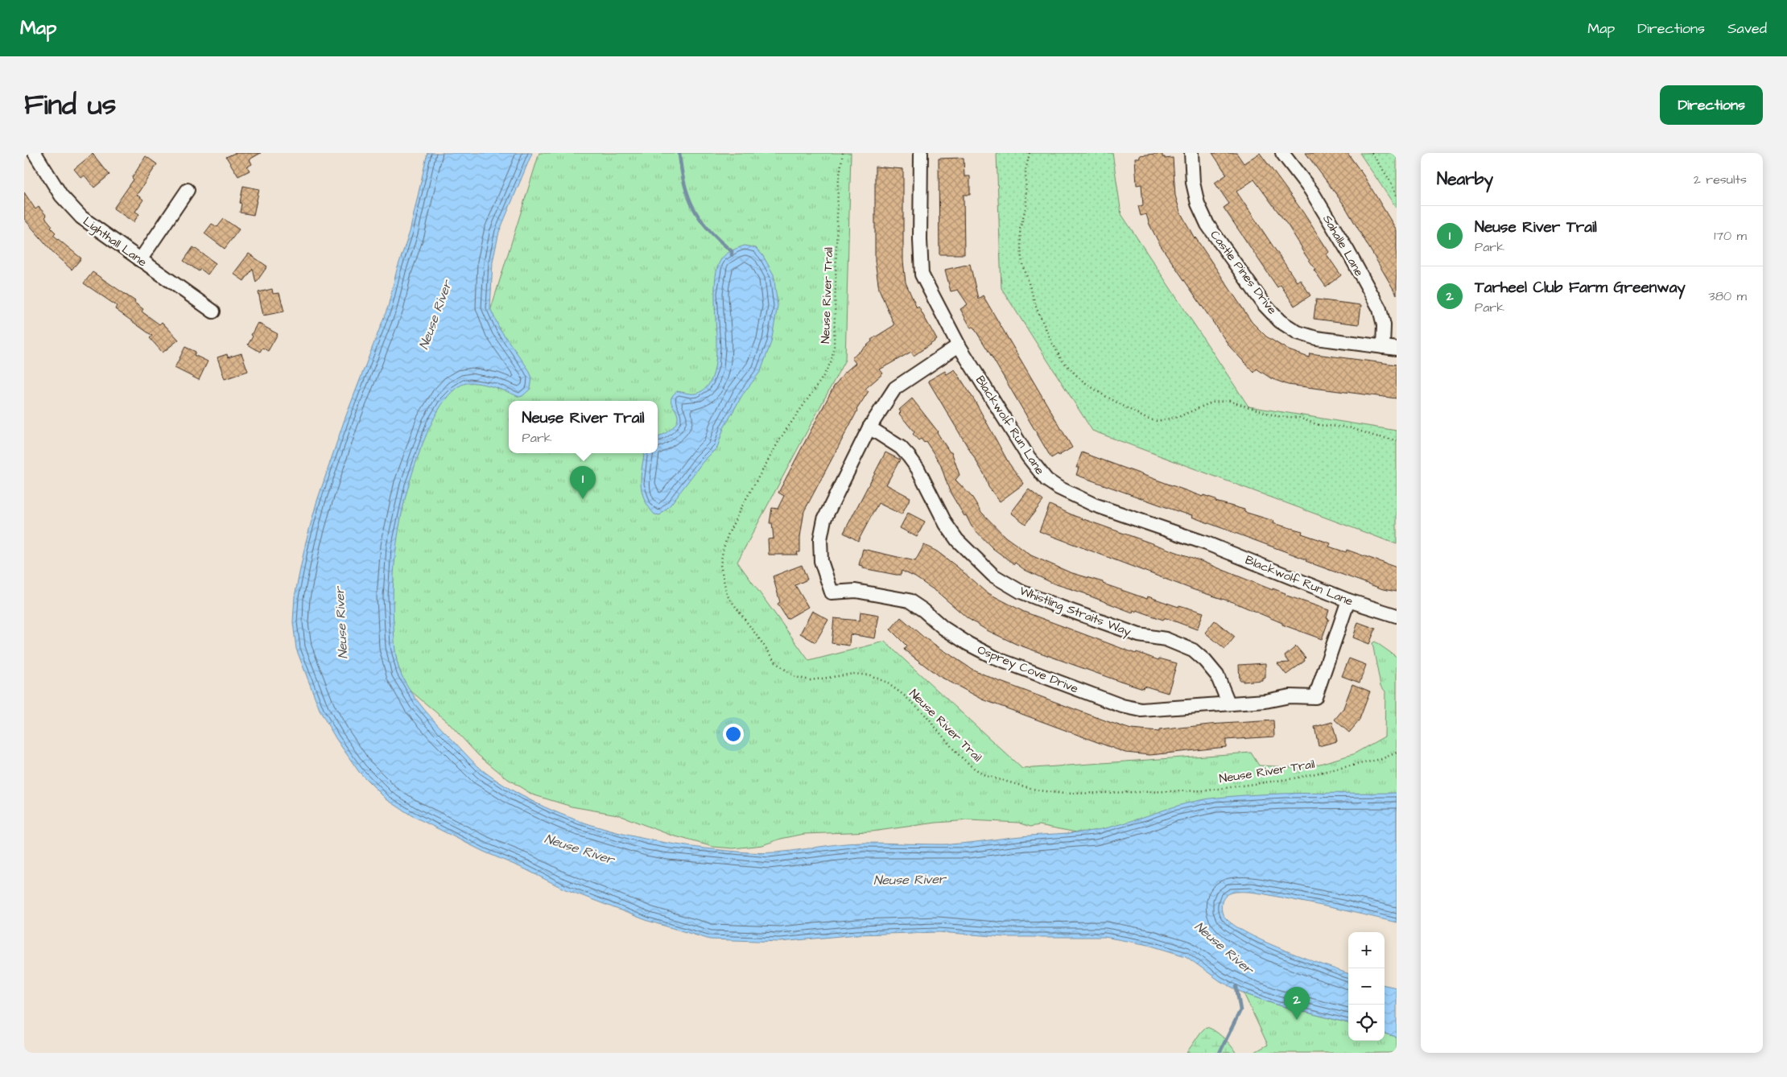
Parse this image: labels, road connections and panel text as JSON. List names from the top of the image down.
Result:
{
  "streets": {
    "street": [
      "Lighthall Lane",
      "Sahalle Lane",
      "Castle Pines Drive",
      "Blackwolf Run Lane",
      "Whistling Straits Way",
      "Osprey Cove Drive"
    ],
    "path": ["Neuse River Trail"]
  },
  "crossings": [
    ["Sahalle Lane", "Castle Pines Drive"],
    ["Blackwolf Run Lane", "Osprey Cove Drive"],
    ["Whistling Straits Way", "Osprey Cove Drive"]
  ],
  "water": ["Neuse River"],
  "page": {
    "header": "Map",
    "nav": ["Map", "Directions", "Saved"],
    "title": "Find us",
    "buttons": "Directions",
    "heading": ["Nearby", "2 results"],
    "list": [
      {
        "mark": "1",
        "name": "Neuse River Trail",
        "note": "Park",
        "value": "170 m"
      },
      {
        "mark": "2",
        "name": "Tarheel Club Farm Greenway",
        "note": "Park",
        "value": "380 m"
      }
    ],
    "popup": ["Neuse River Trail", "Park"],
    "pins": ["1", "2"],
    "map_buttons": ["+", "−"]
  }
}
